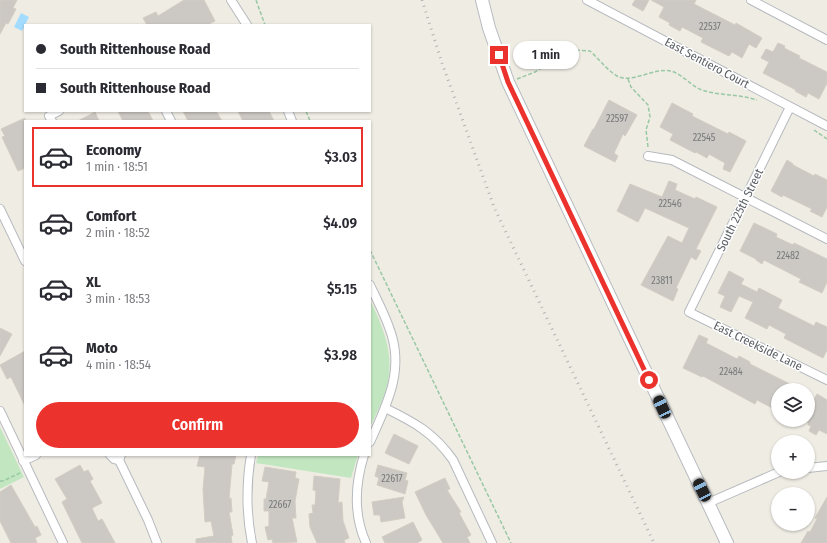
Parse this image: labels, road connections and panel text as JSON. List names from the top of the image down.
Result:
{
  "streets": {
    "street": ["East Sentiero Court", "South 225th Street", "East Creekside Lane"]
  },
  "crossings": [
    ["East Sentiero Court", "South 225th Street"],
    ["South 225th Street", "East Creekside Lane"]
  ],
  "house_numbers": [
    "22537",
    "22597",
    "22545",
    "22546",
    "22482",
    "23811",
    "22484",
    "22617",
    "22667"
  ],
  "page": {
    "banner": ["South Rittenhouse Road", "South Rittenhouse Road"],
    "bubble": "1 min",
    "list": [
      {
        "name": "Economy",
        "note": "1 min · 18:51",
        "value": "$3.03"
      },
      {
        "name": "Comfort",
        "note": "2 min · 18:52",
        "value": "$4.09"
      },
      {
        "name": "XL",
        "note": "3 min · 18:53",
        "value": "$5.15"
      },
      {
        "name": "Moto",
        "note": "4 min · 18:54",
        "value": "$3.98"
      }
    ],
    "map_buttons": ["+", "−"],
    "buttons": "Confirm"
  }
}
